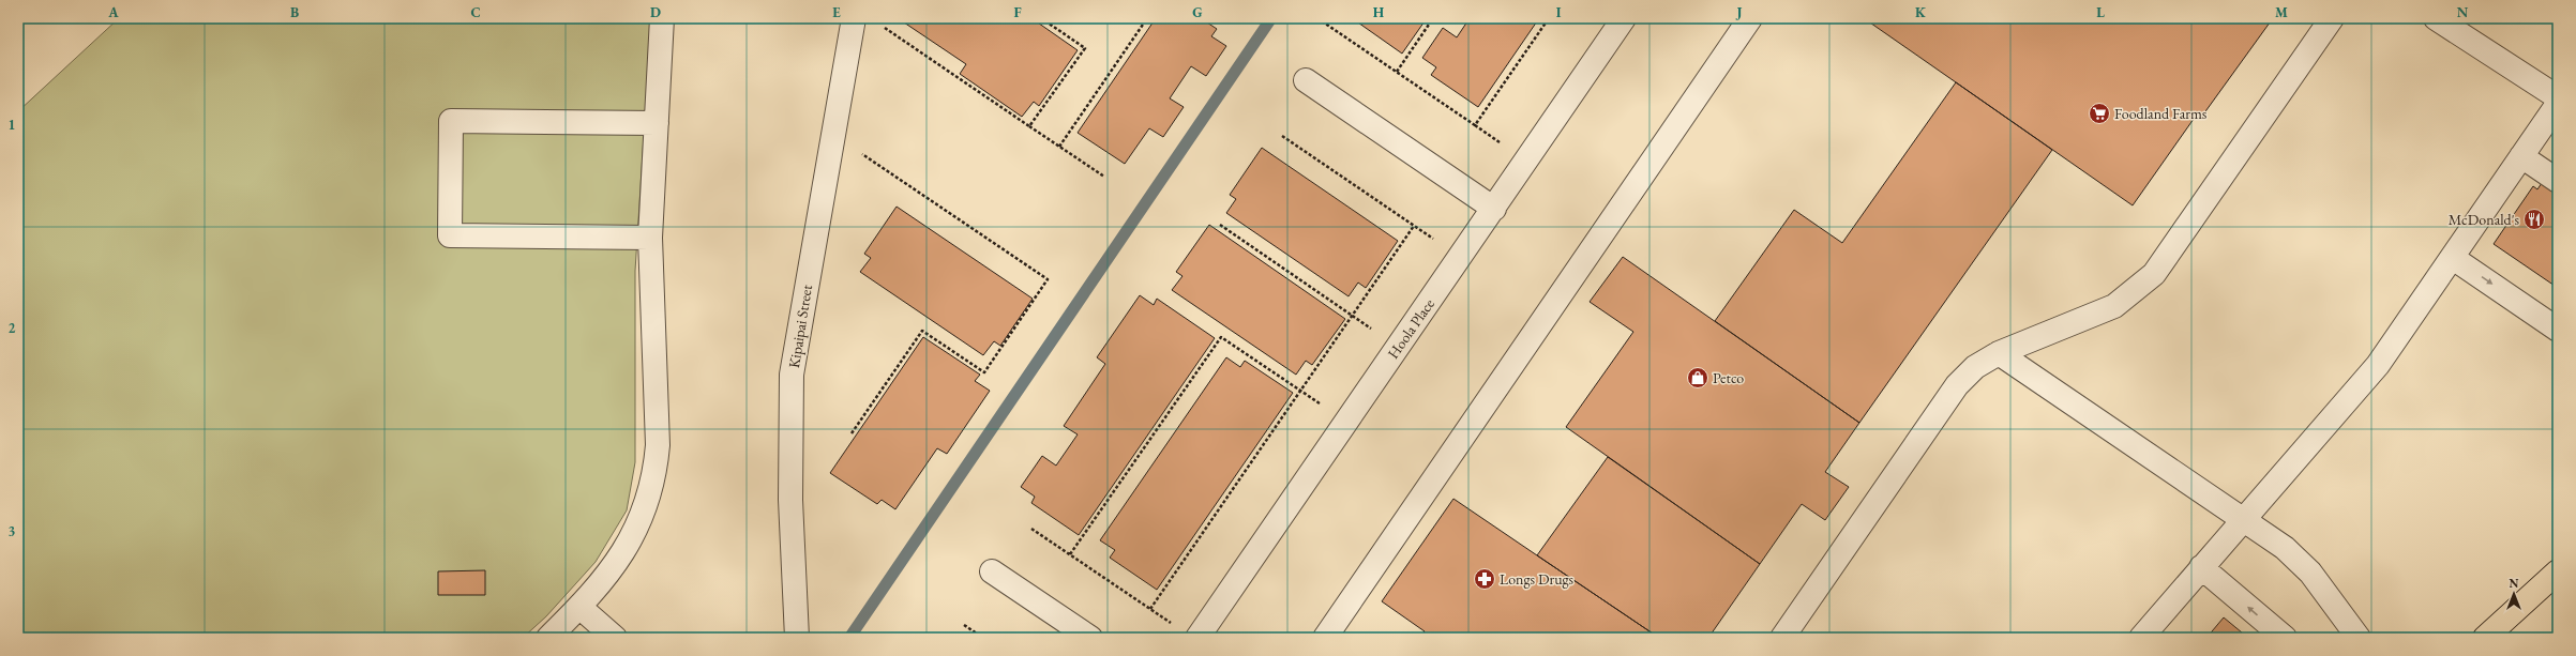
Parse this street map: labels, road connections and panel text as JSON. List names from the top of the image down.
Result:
{
  "streets": {
    "street": ["Kipaipai Street", "Hoola Place"]
  },
  "places": {
    "supermarket": ["Foodland Farms"],
    "restaurant": ["McDonald's"],
    "shop": ["Petco"],
    "pharmacy": ["Longs Drugs"]
  },
  "north": "top",
  "grid": {
    "columns": [
      "A",
      "B",
      "C",
      "D",
      "E",
      "F",
      "G",
      "H",
      "I",
      "J",
      "K",
      "L",
      "M",
      "N"
    ],
    "rows": ["1", "2", "3"]
  }
}
